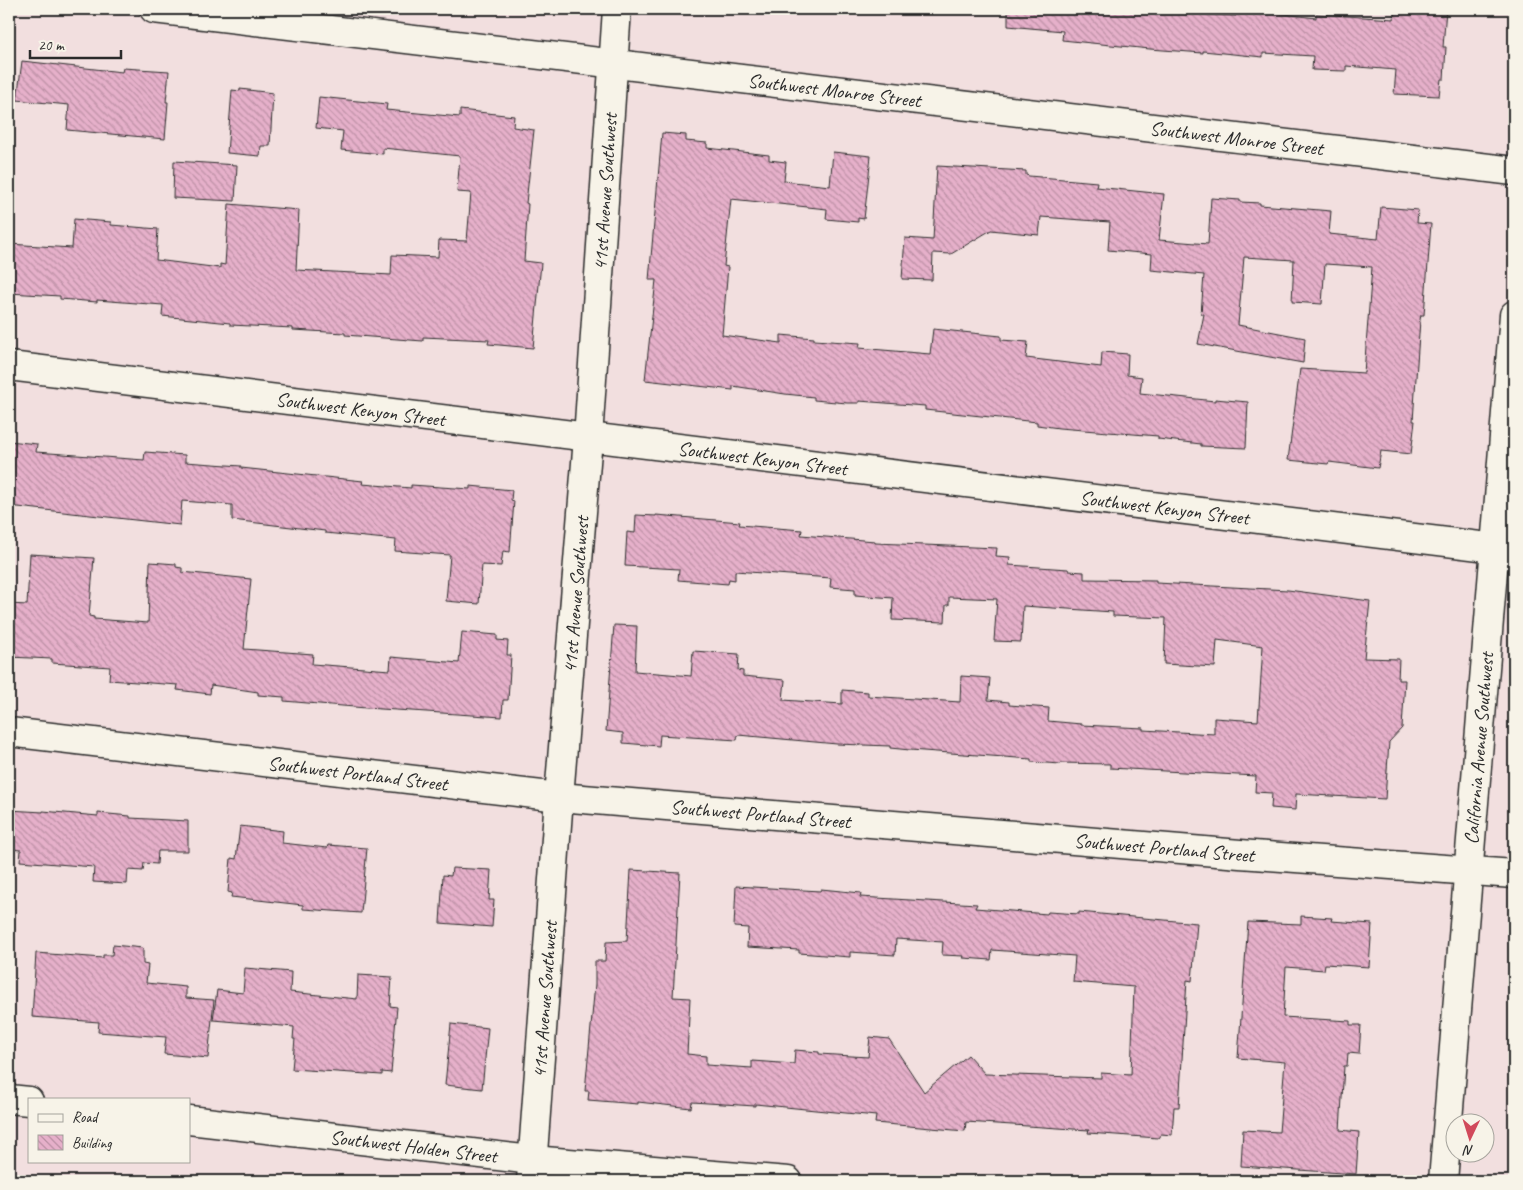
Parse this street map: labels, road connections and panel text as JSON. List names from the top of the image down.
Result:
{
  "streets": {
    "street": [
      "Southwest Monroe Street",
      "41st Avenue Southwest",
      "Southwest Kenyon Street",
      "California Avenue Southwest",
      "Southwest Portland Street",
      "Southwest Holden Street"
    ]
  },
  "crossings": [
    ["Southwest Monroe Street", "41st Avenue Southwest"],
    ["41st Avenue Southwest", "Southwest Kenyon Street"],
    ["41st Avenue Southwest", "Southwest Portland Street"],
    ["41st Avenue Southwest", "Southwest Holden Street"],
    ["Southwest Kenyon Street", "California Avenue Southwest"],
    ["California Avenue Southwest", "Southwest Portland Street"]
  ],
  "legend": ["Road", "Building"],
  "scale_bar": "20 m",
  "north": "bottom"
}
